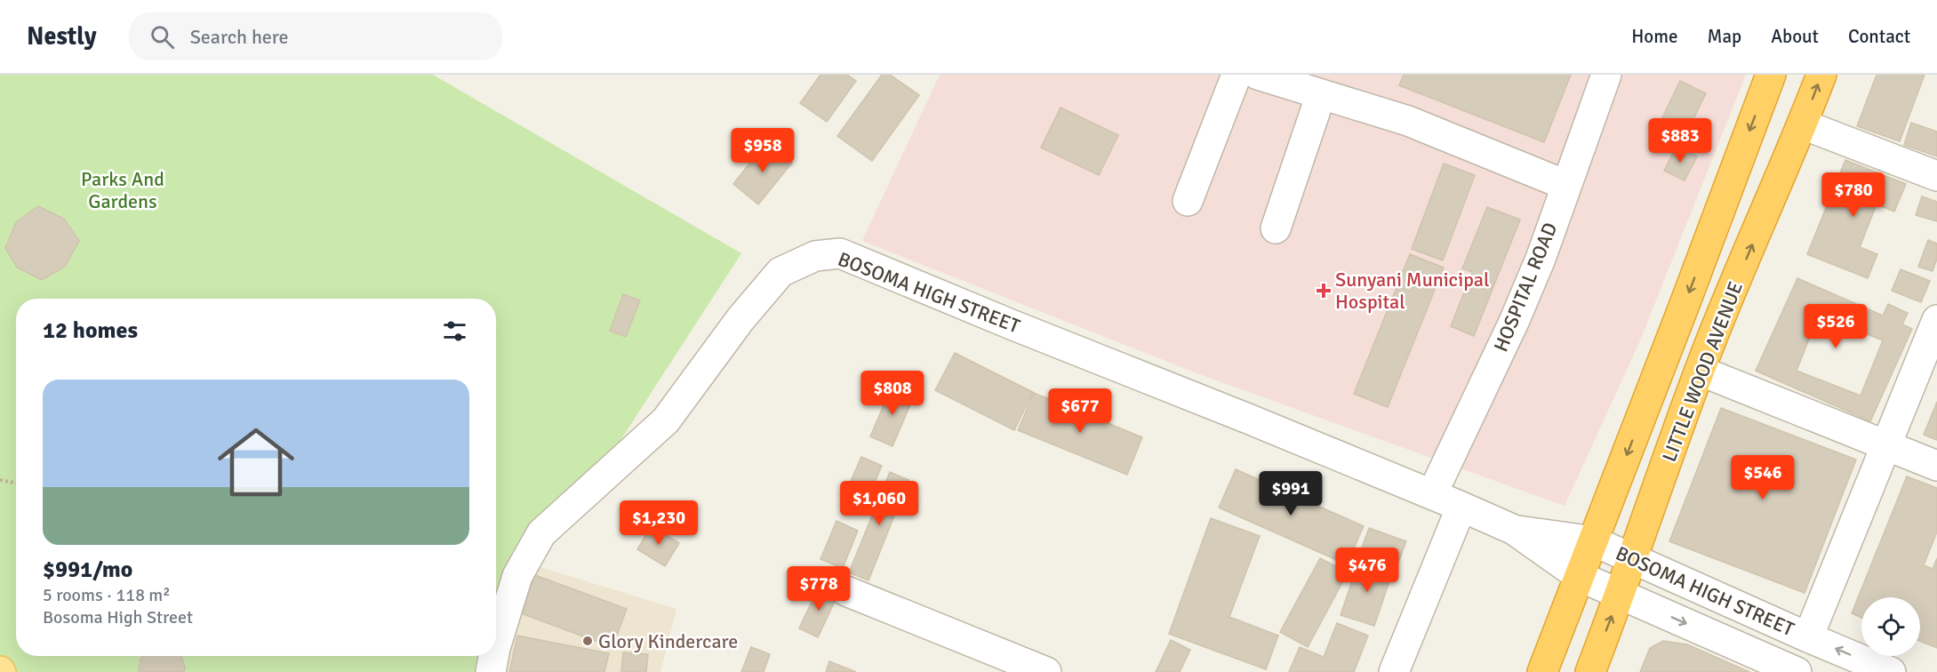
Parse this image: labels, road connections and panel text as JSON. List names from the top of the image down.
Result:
{
  "streets": {
    "highway": ["LITTLE WOOD AVENUE"],
    "street": ["HOSPITAL ROAD", "BOSOMA HIGH STREET"]
  },
  "crossings": [
    ["HOSPITAL ROAD", "BOSOMA HIGH STREET"],
    ["BOSOMA HIGH STREET", "LITTLE WOOD AVENUE"]
  ],
  "parks": ["Parks And Gardens"],
  "places": {
    "health": ["Sunyani Municipal Hospital"],
    "other": ["Glory Kindercare"]
  },
  "page": {
    "header": "Nestly",
    "search": "Search here",
    "nav": [
      "Home",
      "Map",
      "About",
      "Contact"
    ],
    "price": [
      "$883",
      "$958",
      "$780",
      "$526",
      "$808",
      "$677",
      "$546",
      "$991",
      "$1,060",
      "$1,230",
      "$476",
      "$778"
    ],
    "heading": "12 homes",
    "list": [
      {
        "name": "$991/mo",
        "note": "5 rooms · 118 m² · Bosoma High Street"
      }
    ]
  }
}
